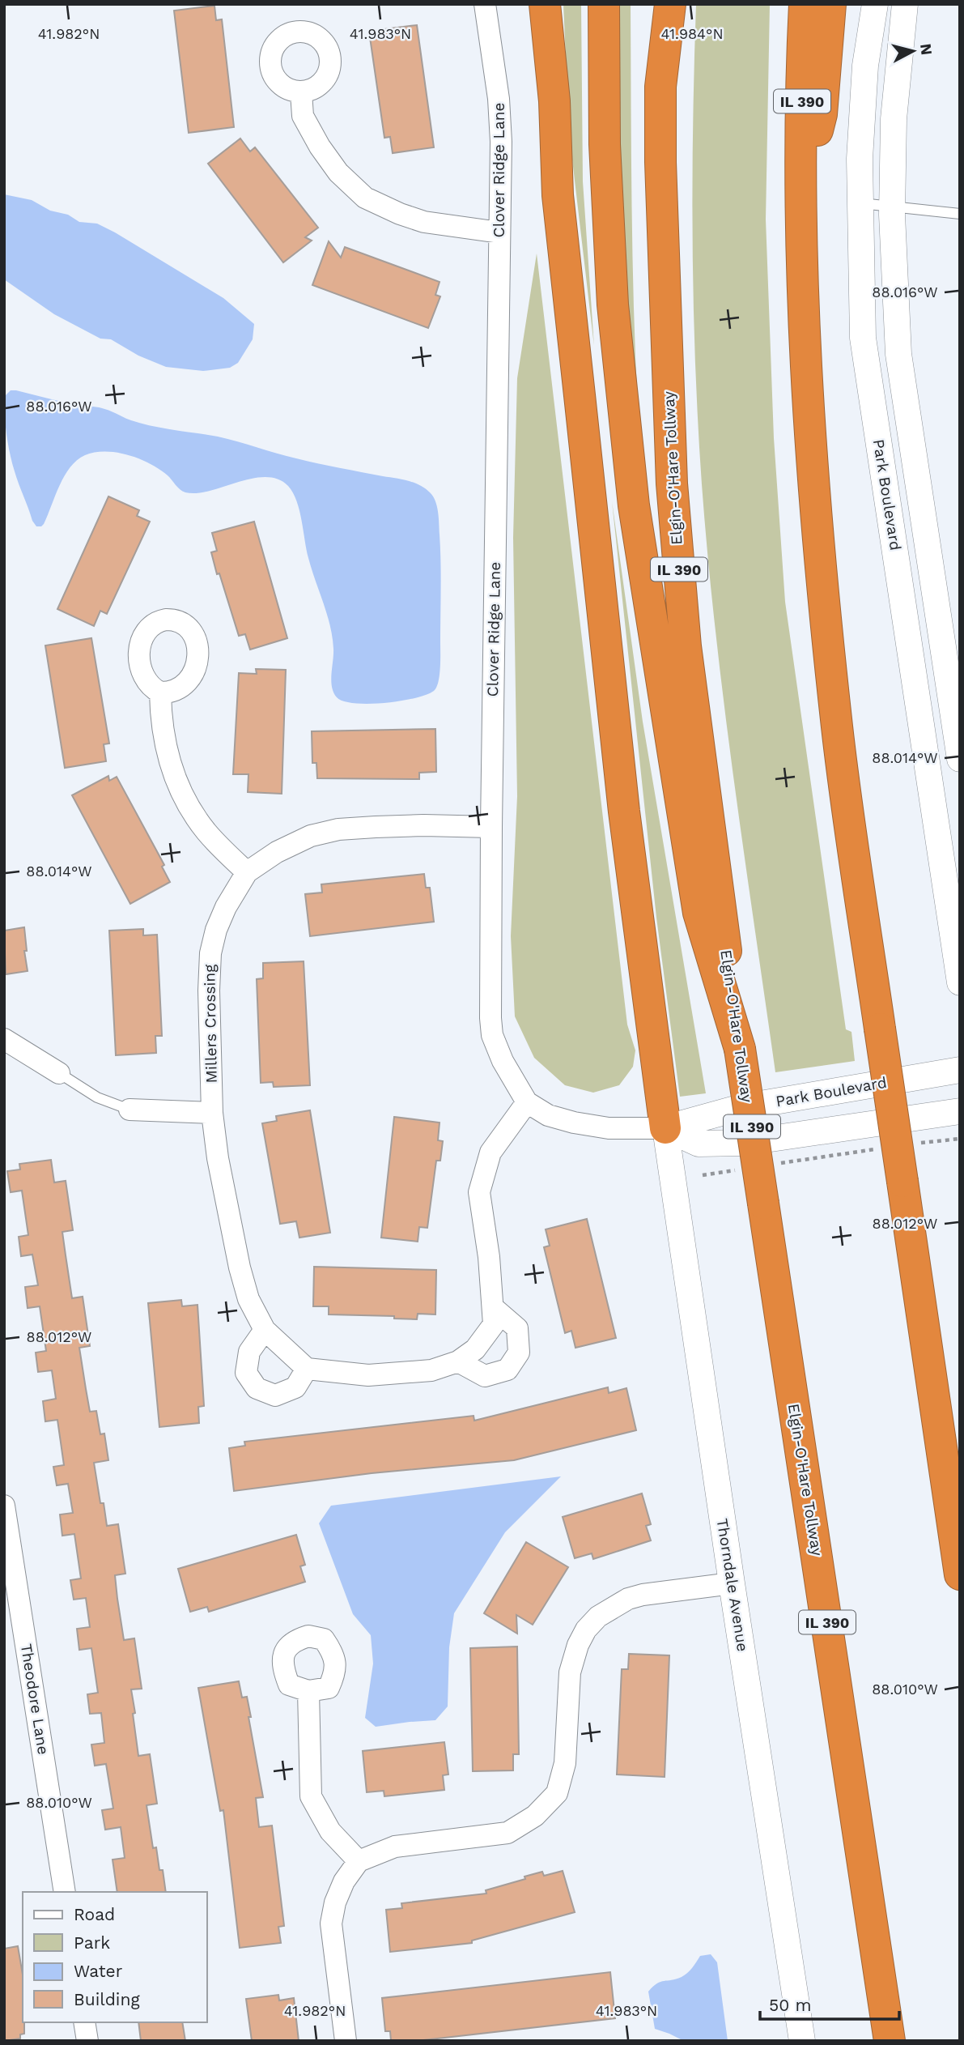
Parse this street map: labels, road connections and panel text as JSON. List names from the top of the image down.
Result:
{
  "streets": {
    "highway": ["IL 390", "Elgin-O'Hare Tollway"],
    "street": [
      "Clover Ridge Lane",
      "Park Boulevard",
      "Millers Crossing",
      "Thorndale Avenue",
      "Theodore Lane"
    ]
  },
  "crossings": [
    ["Clover Ridge Lane", "Park Boulevard"],
    ["Clover Ridge Lane", "Millers Crossing"],
    ["Clover Ridge Lane", "Thorndale Avenue"],
    ["Park Boulevard", "Thorndale Avenue"]
  ],
  "legend": [
    "Road",
    "Park",
    "Water",
    "Building"
  ],
  "scale_bar": "50 m",
  "north": "right",
  "coordinates": [
    "41.982°N",
    "41.983°N",
    "41.984°N",
    "88.016°W",
    "88.014°W",
    "88.012°W",
    "88.010°W"
  ]
}
